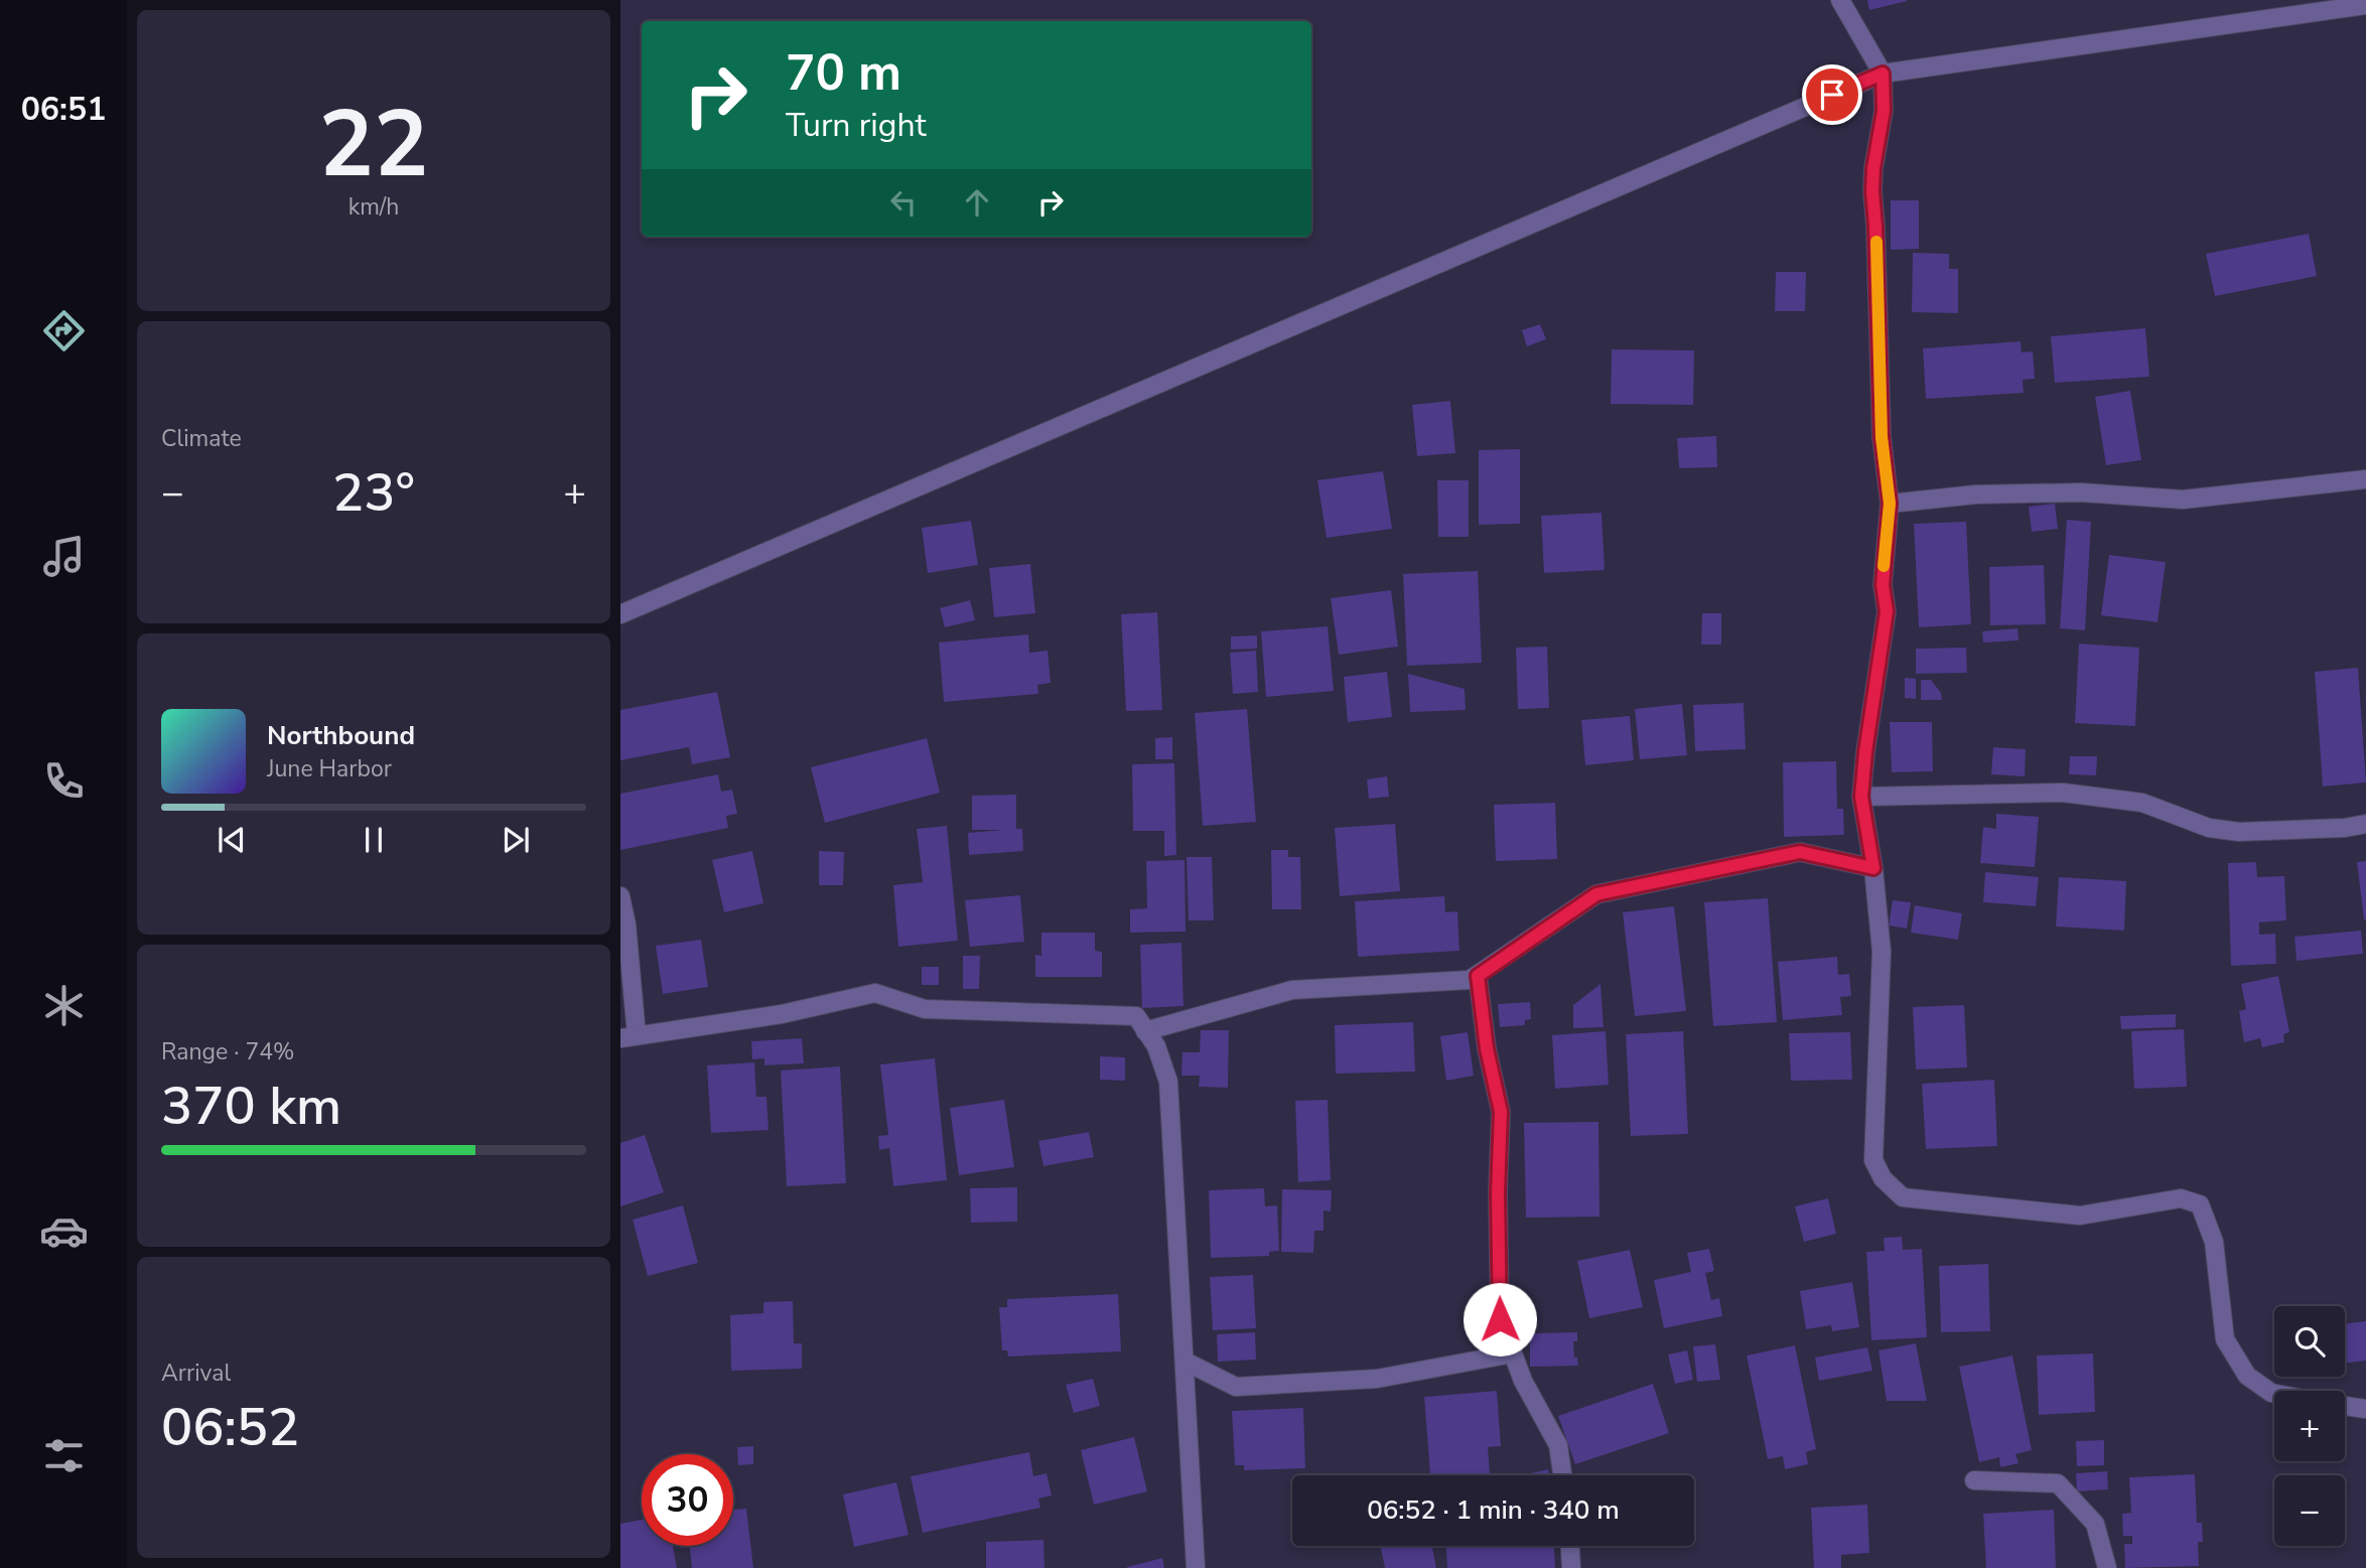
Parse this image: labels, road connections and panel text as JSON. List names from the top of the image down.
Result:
{
  "page": {
    "tabs": "06:51",
    "tile": [
      ["22", "km/h"],
      "Climate",
      ["Range · 74%", "370 km"],
      ["Arrival", "06:52"]
    ],
    "turn": ["70 m", "Turn right"],
    "heat": ["−", "23°", "+"],
    "song": ["Northbound", "June Harbor"],
    "map_buttons": ["+", "−"],
    "limit": "30",
    "trip": "06:52 · 1 min · 340 m"
  }
}
